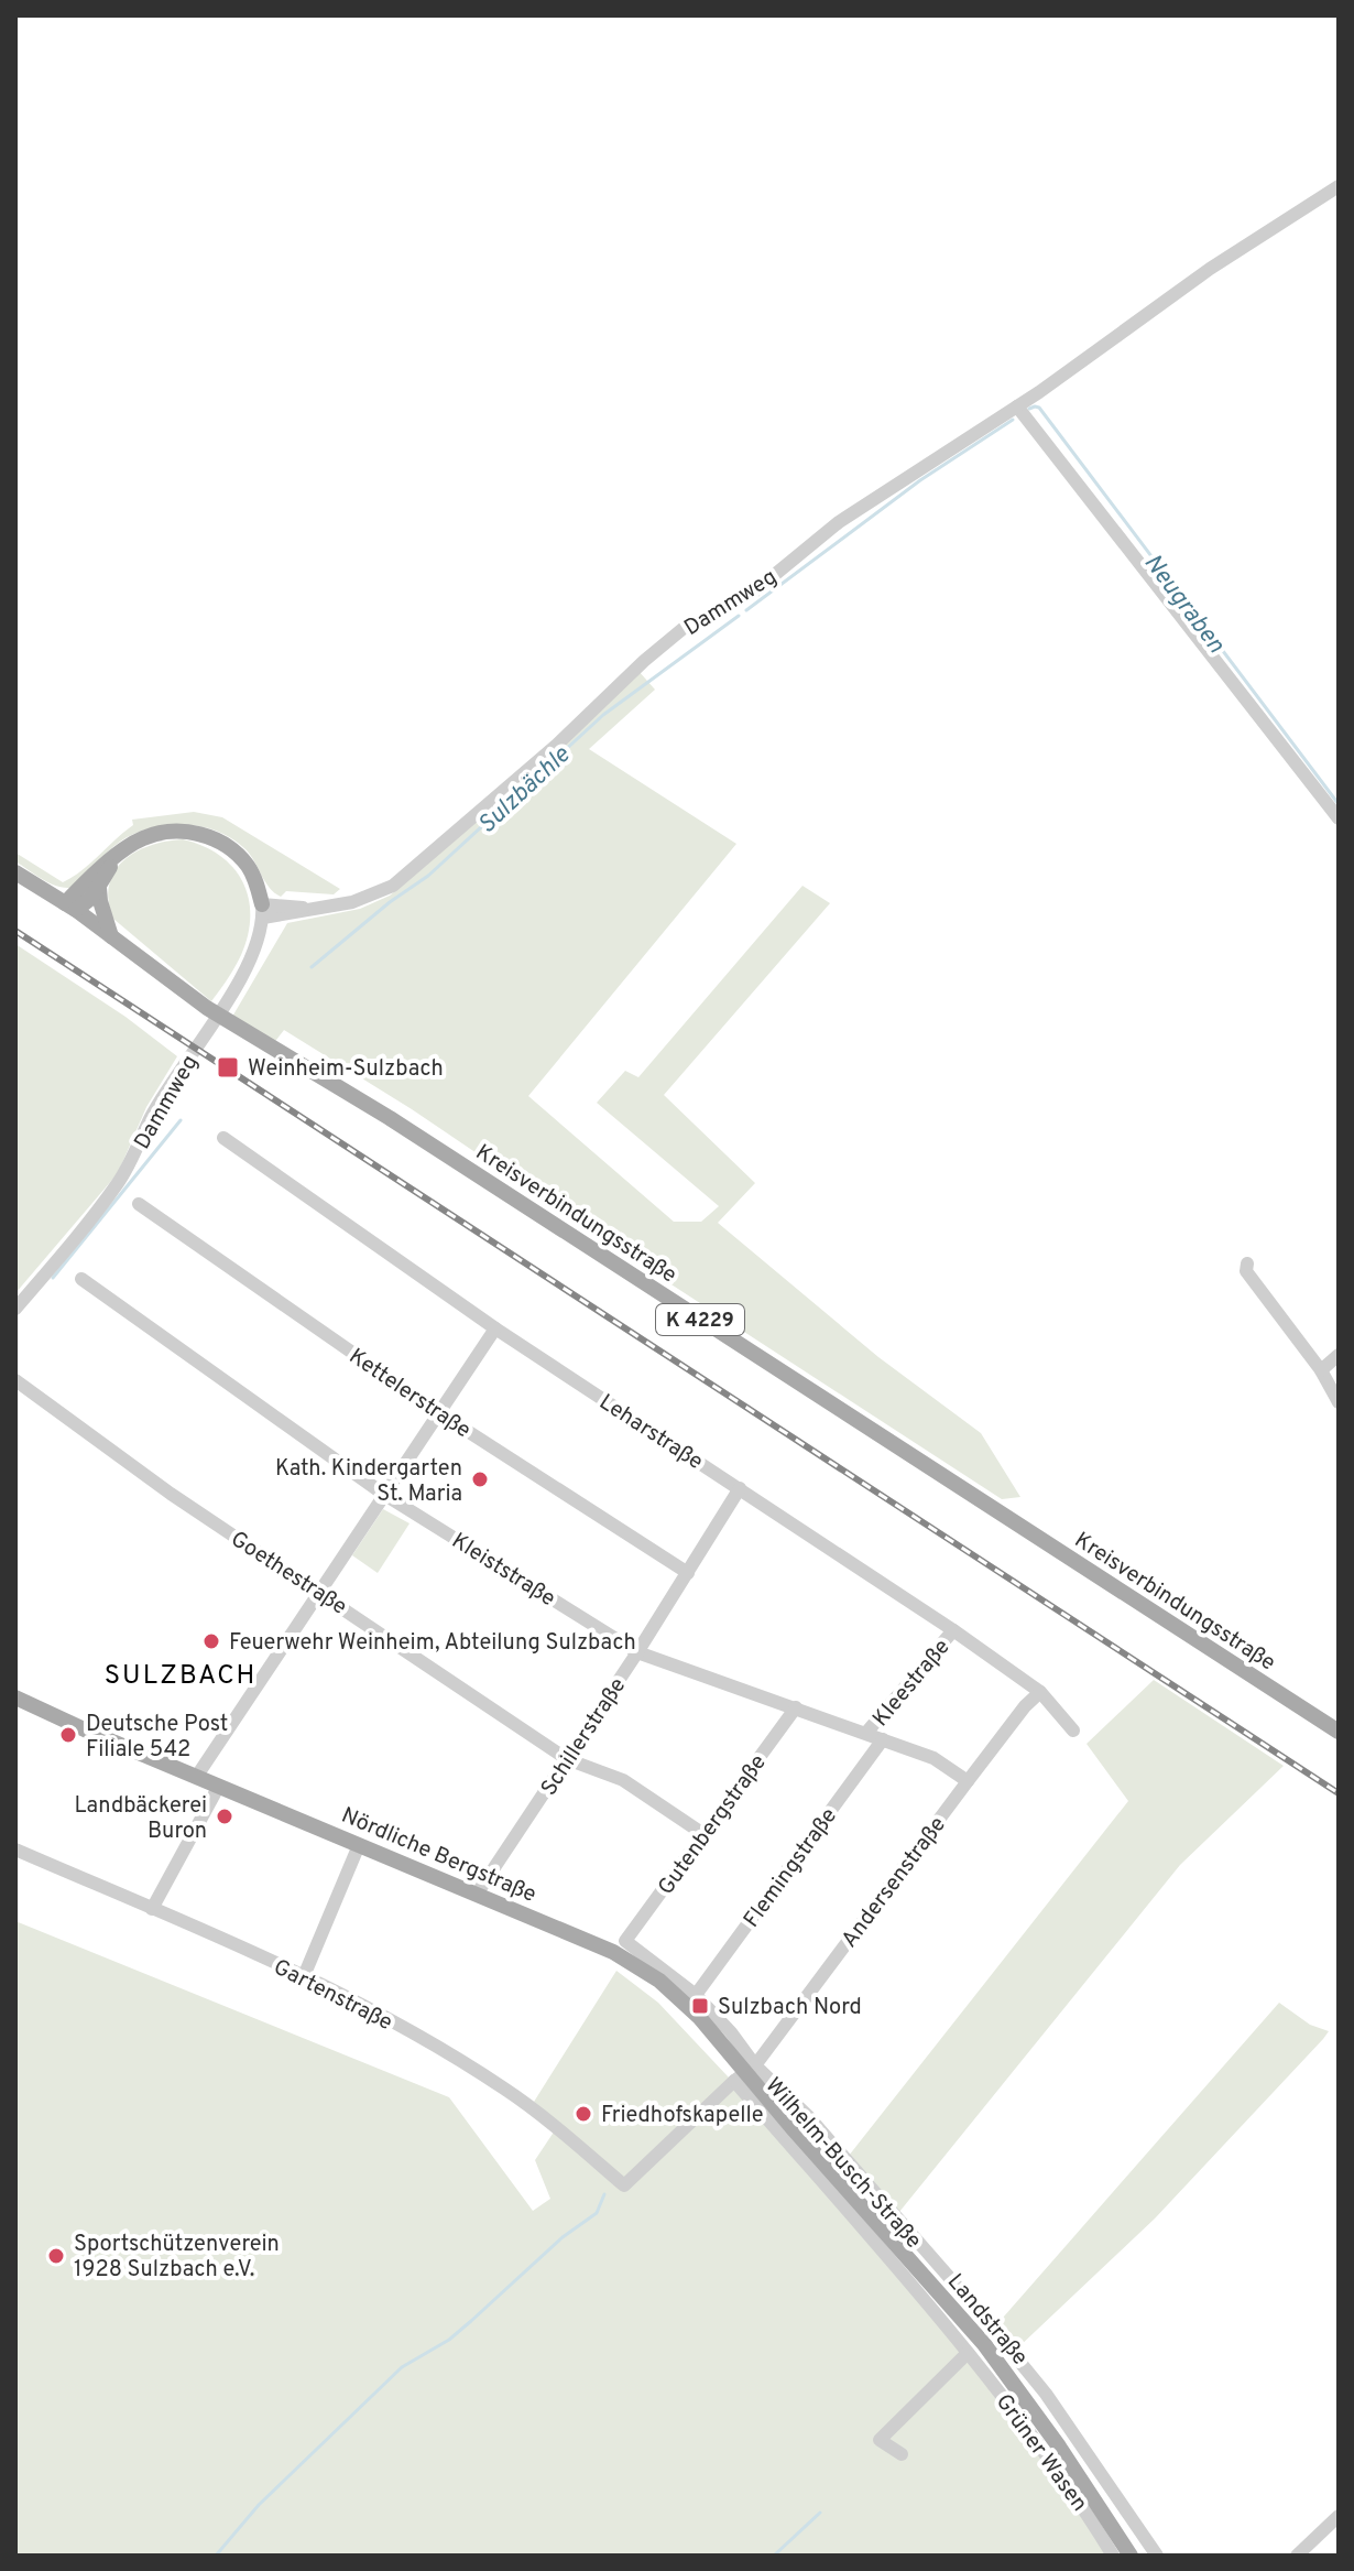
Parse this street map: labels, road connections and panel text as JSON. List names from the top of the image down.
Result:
{
  "streets": {
    "main road": [
      "Kreisverbindungsstraße",
      "K 4229",
      "Nördliche Bergstraße",
      "Landstraße"
    ],
    "street": [
      "Dammweg",
      "Kettelerstraße",
      "Leharstraße",
      "Kleiststraße",
      "Goethestraße",
      "Kleestraße",
      "Schillerstraße",
      "Gutenbergstraße",
      "Flemingstraße",
      "Andersenstraße",
      "Gartenstraße",
      "Wilhelm-Busch-Straße",
      "Grüner Wasen"
    ]
  },
  "crossings": [
    ["Kettelerstraße", "Schillerstraße"],
    ["Leharstraße", "Kleestraße"],
    ["Leharstraße", "Schillerstraße"],
    ["Leharstraße", "Andersenstraße"],
    ["Kleiststraße", "Kleestraße"],
    ["Kleiststraße", "Schillerstraße"],
    ["Kleiststraße", "Gutenbergstraße"],
    ["Kleiststraße", "Flemingstraße"],
    ["Kleiststraße", "Andersenstraße"],
    ["Goethestraße", "Schillerstraße"],
    ["Goethestraße", "Gutenbergstraße"],
    ["Schillerstraße", "Nördliche Bergstraße"],
    ["Gutenbergstraße", "Flemingstraße"],
    ["Nördliche Bergstraße", "Andersenstraße"],
    ["Nördliche Bergstraße", "Wilhelm-Busch-Straße"],
    ["Nördliche Bergstraße", "Landstraße"],
    ["Nördliche Bergstraße", "Grüner Wasen"],
    ["Andersenstraße", "Gartenstraße"],
    ["Andersenstraße", "Wilhelm-Busch-Straße"],
    ["Andersenstraße", "Grüner Wasen"],
    ["Wilhelm-Busch-Straße", "Grüner Wasen"]
  ],
  "districts": ["SULZBACH"],
  "water": ["Neugraben", "Sulzbächle"],
  "places": {
    "transit": ["Weinheim-Sulzbach", "Sulzbach Nord"],
    "other": [
      "Kath. Kindergarten St. Maria",
      "Feuerwehr Weinheim, Abteilung Sulzbach",
      "Deutsche Post Filiale 542",
      "Landbäckerei Buron",
      "Friedhofskapelle",
      "Sportschützenverein 1928 Sulzbach e.V."
    ]
  }
}
